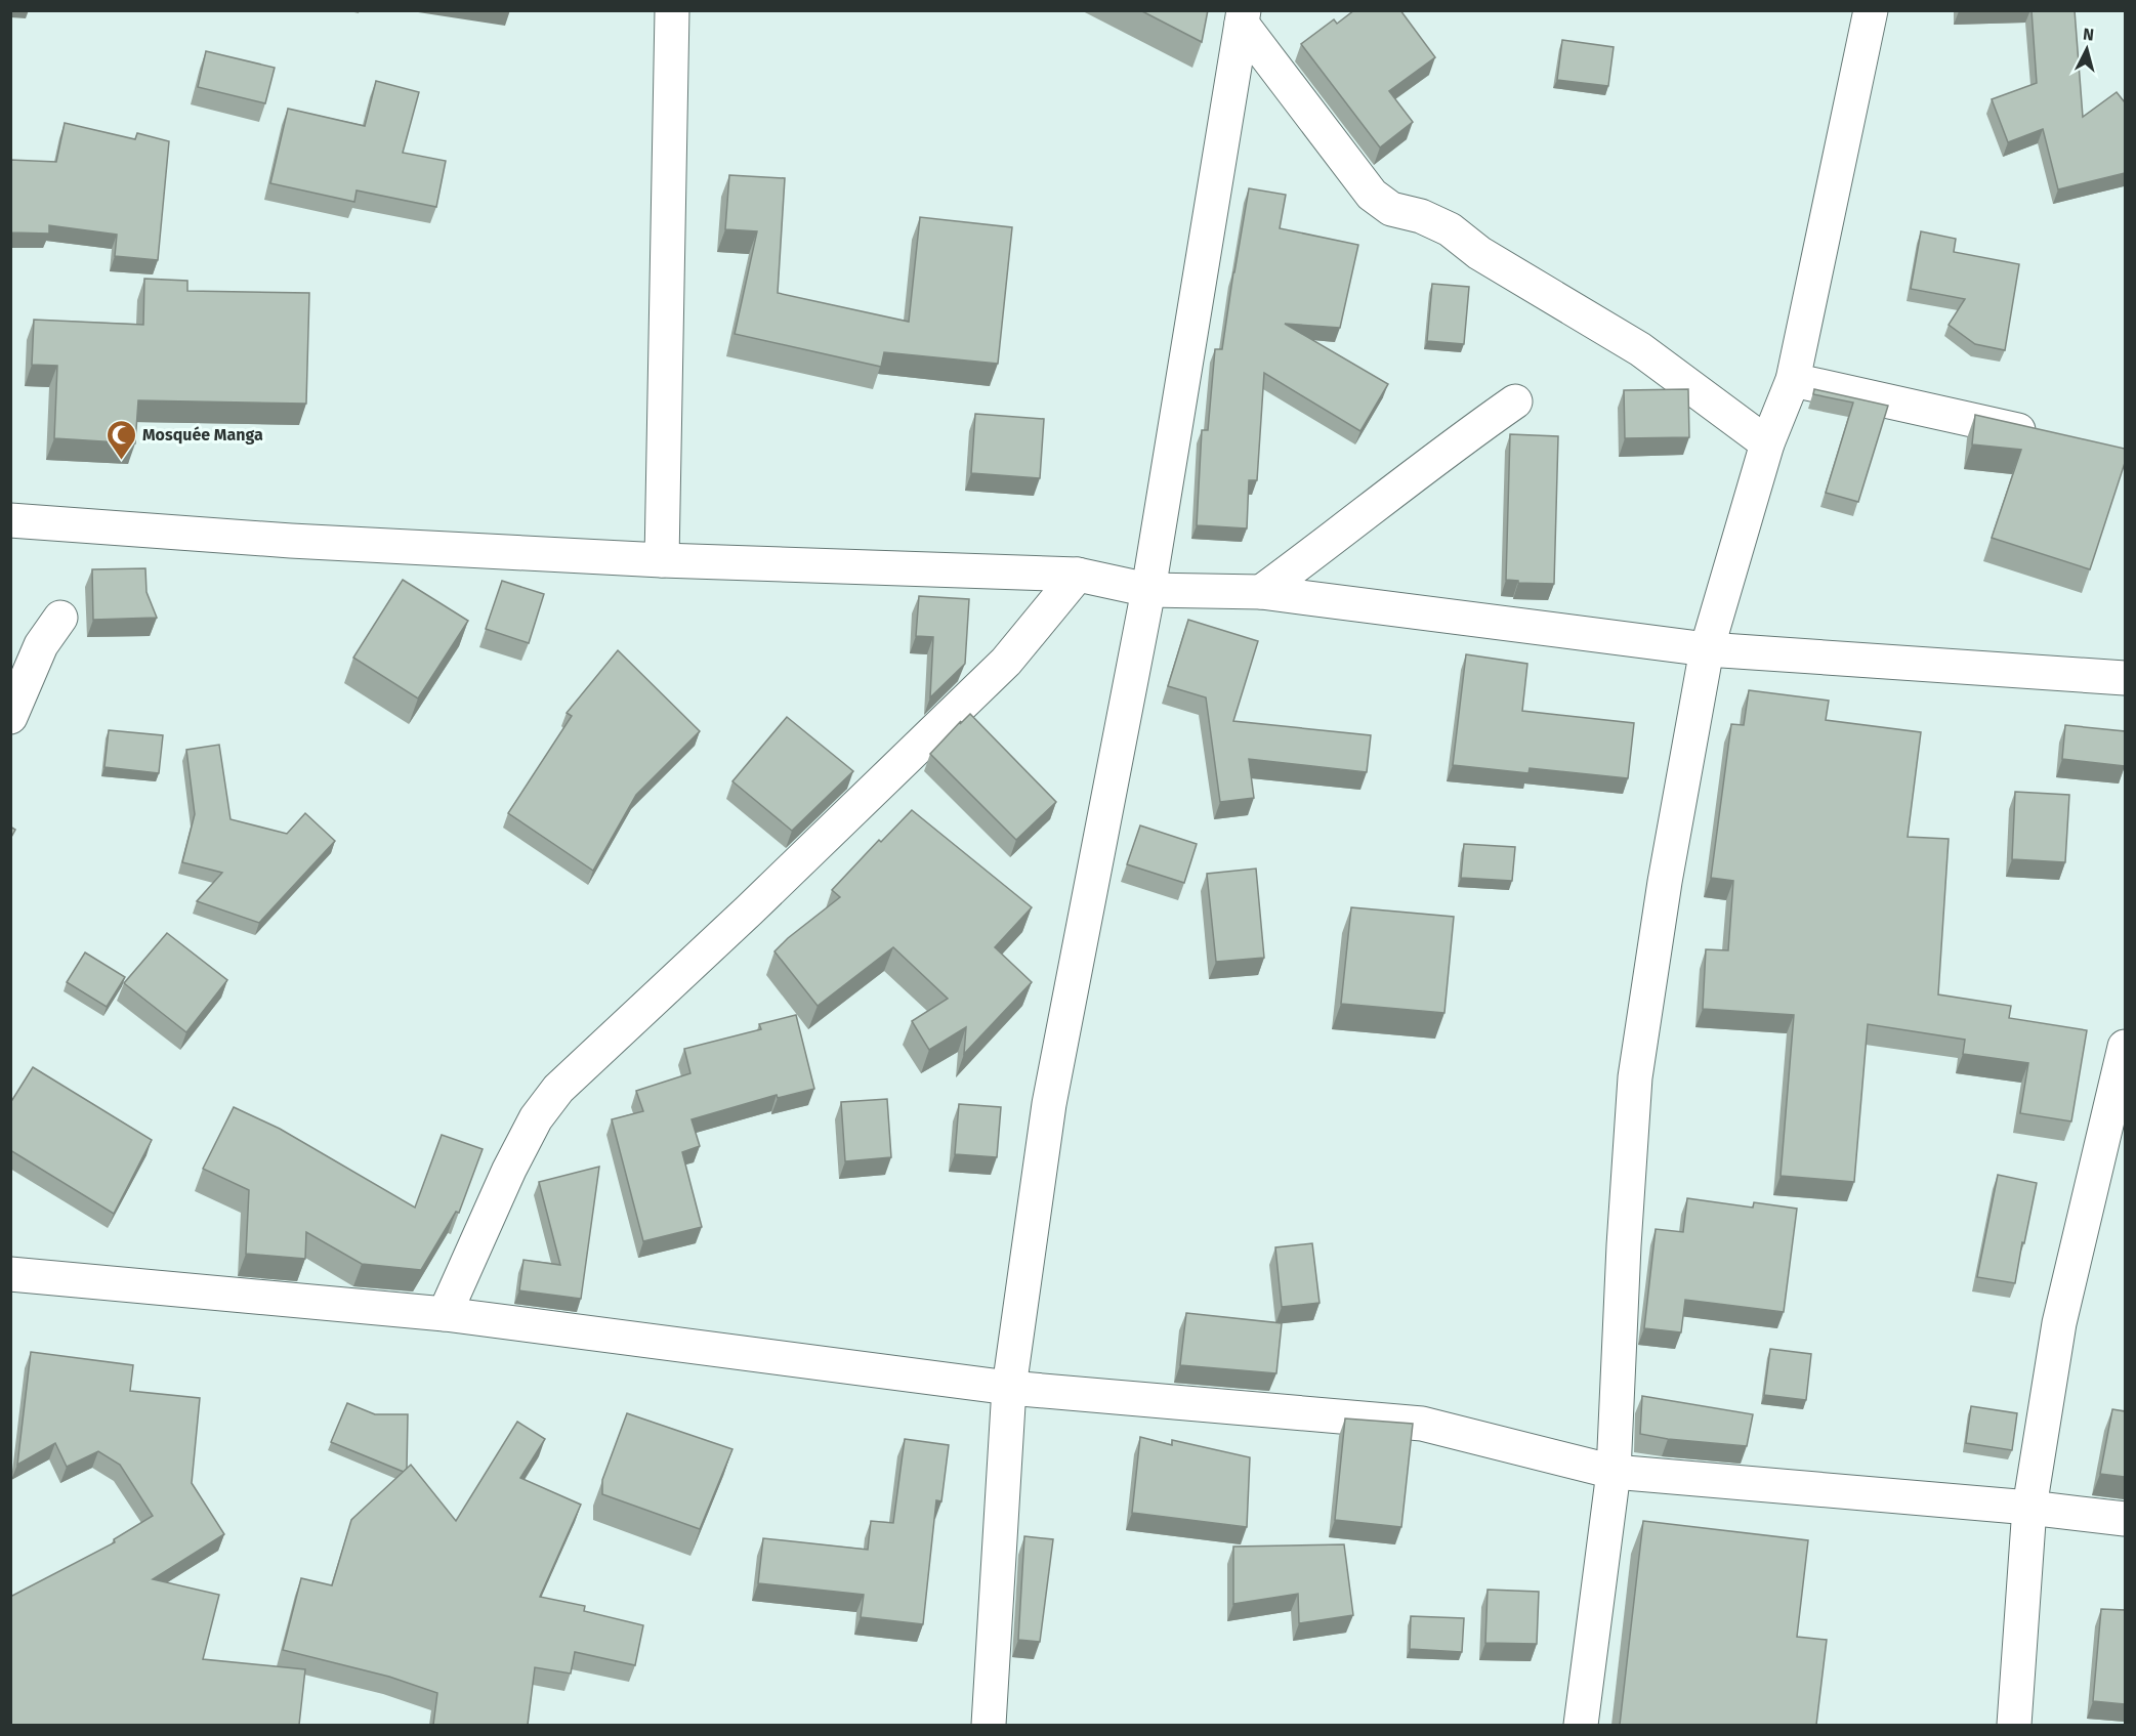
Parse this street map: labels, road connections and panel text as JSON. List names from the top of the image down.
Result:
{
  "places": {
    "mosque": ["Mosquée Manga"]
  },
  "north": "top"
}
